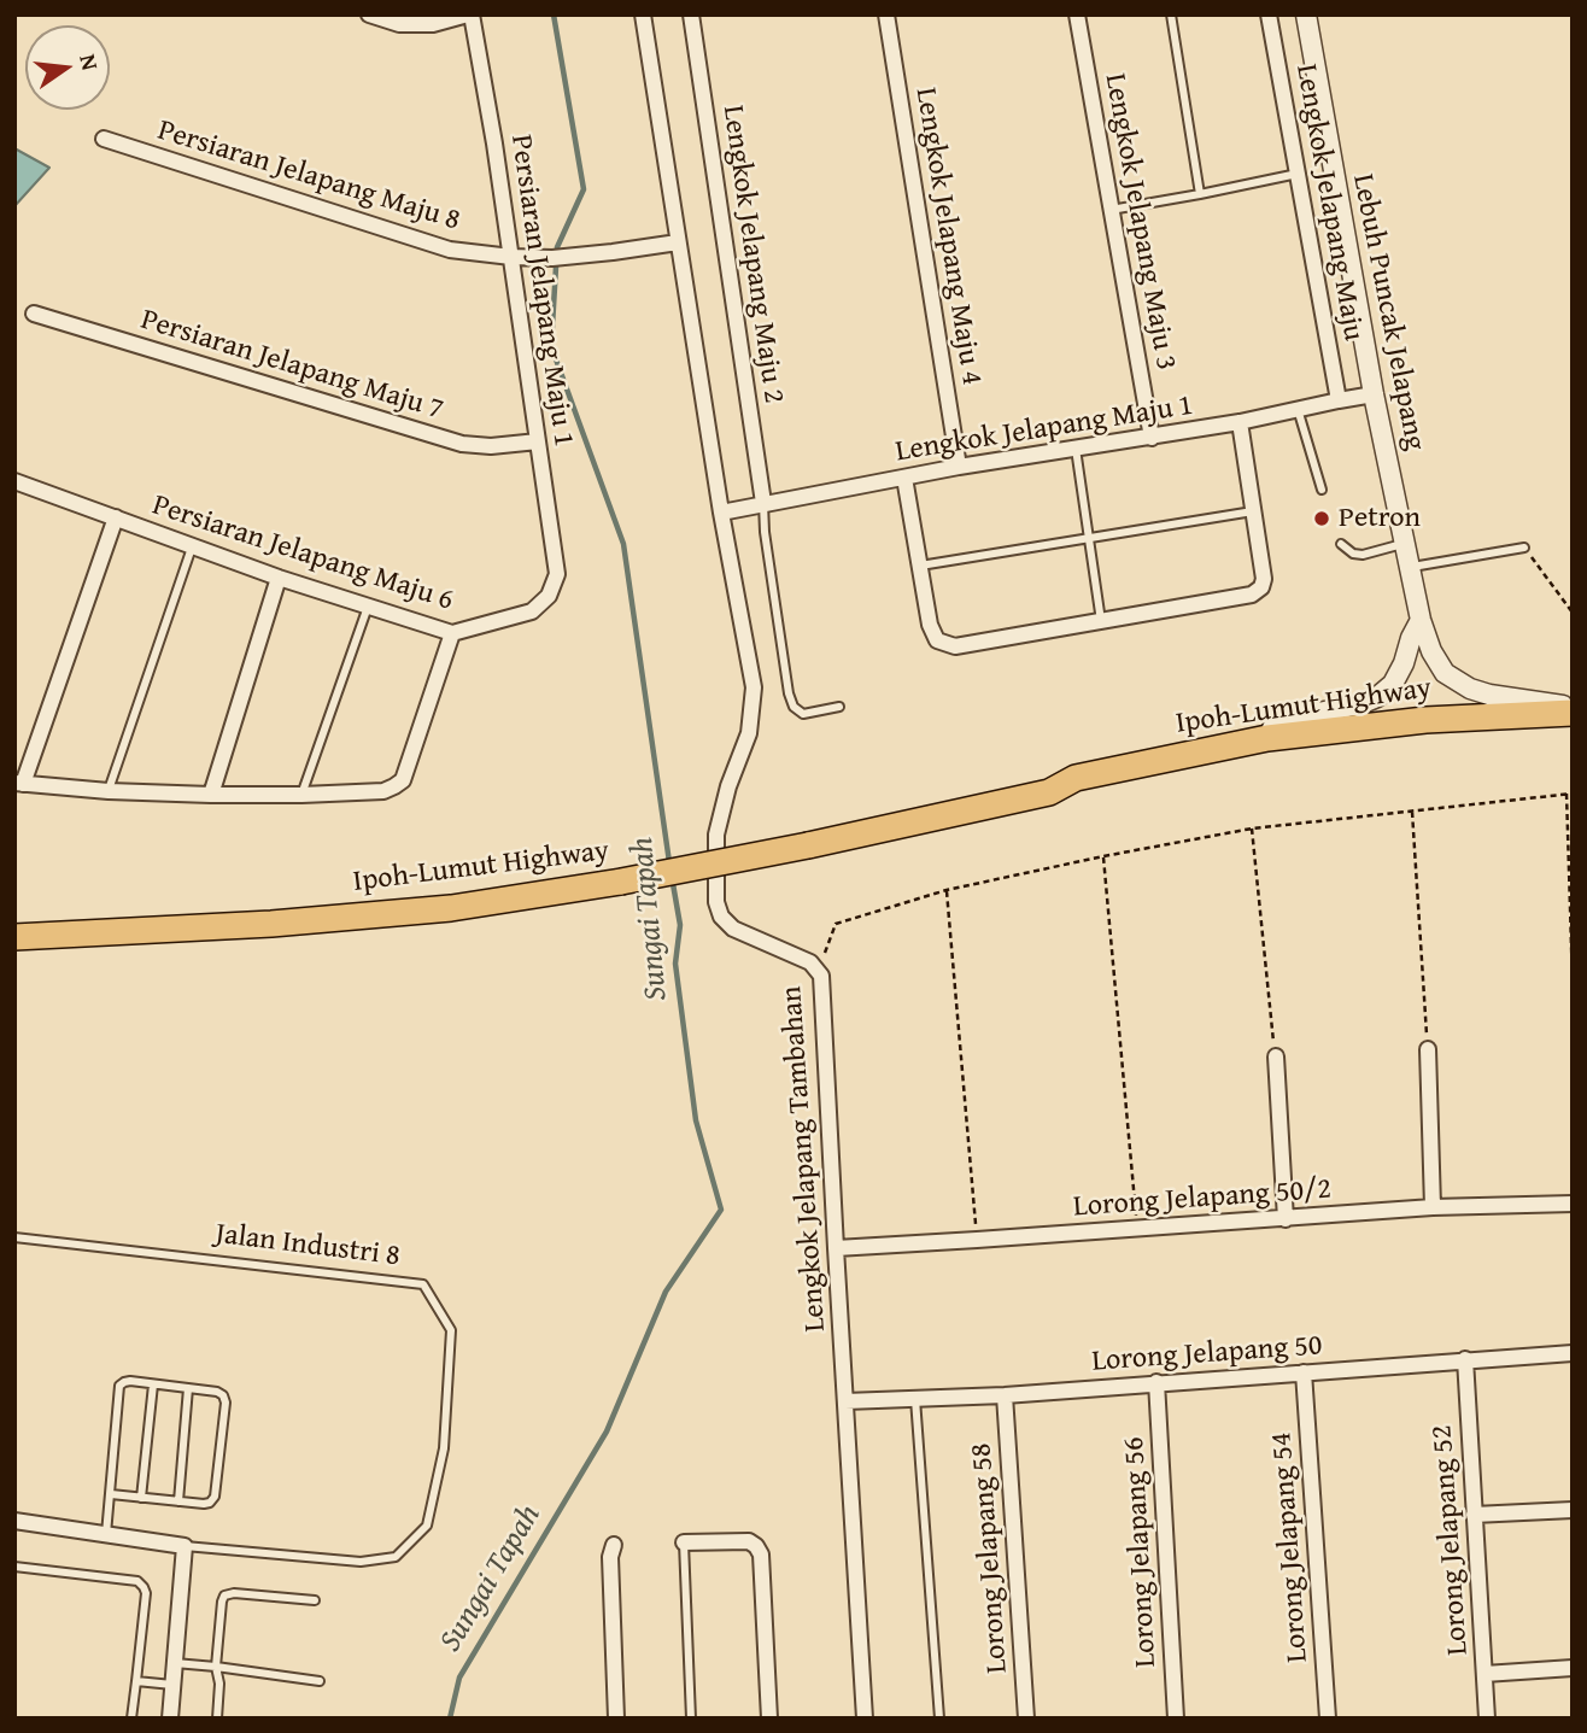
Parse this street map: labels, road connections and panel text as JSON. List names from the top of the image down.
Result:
{
  "streets": {
    "highway": ["Ipoh-Lumut Highway"],
    "street": [
      "Persiaran Jelapang Maju 8",
      "Lengkok Jelapang Maju",
      "Lengkok Jelapang Maju 3",
      "Lengkok Jelapang Maju 4",
      "Lengkok Jelapang Maju 2",
      "Persiaran Jelapang Maju 1",
      "Lebuh Puncak Jelapang",
      "Persiaran Jelapang Maju 7",
      "Lengkok Jelapang Maju 1",
      "Persiaran Jelapang Maju 6",
      "Lengkok Jelapang Tambahan",
      "Lorong Jelapang 50/2",
      "Jalan Industri 8",
      "Lorong Jelapang 50",
      "Lorong Jelapang 52",
      "Lorong Jelapang 54",
      "Lorong Jelapang 56",
      "Lorong Jelapang 58"
    ]
  },
  "crossings": [
    ["Persiaran Jelapang Maju 8", "Persiaran Jelapang Maju 1"],
    ["Persiaran Jelapang Maju 8", "Lengkok Jelapang Tambahan"],
    ["Lengkok Jelapang Maju", "Lengkok Jelapang Maju 1"],
    ["Lengkok Jelapang Maju 3", "Lengkok Jelapang Maju 1"],
    ["Lengkok Jelapang Maju 4", "Lengkok Jelapang Maju 1"],
    ["Lengkok Jelapang Maju 2", "Lengkok Jelapang Maju 1"],
    ["Persiaran Jelapang Maju 1", "Persiaran Jelapang Maju 7"],
    ["Persiaran Jelapang Maju 1", "Persiaran Jelapang Maju 6"],
    ["Lebuh Puncak Jelapang", "Lengkok Jelapang Maju 1"],
    ["Lengkok Jelapang Maju 1", "Lengkok Jelapang Tambahan"],
    ["Lengkok Jelapang Tambahan", "Lorong Jelapang 50/2"],
    ["Lengkok Jelapang Tambahan", "Lorong Jelapang 50"],
    ["Lorong Jelapang 50", "Lorong Jelapang 52"],
    ["Lorong Jelapang 50", "Lorong Jelapang 54"],
    ["Lorong Jelapang 50", "Lorong Jelapang 56"],
    ["Lorong Jelapang 50", "Lorong Jelapang 58"]
  ],
  "water": ["Sungai Tapah"],
  "places": ["Petron"],
  "north": "right"
}
